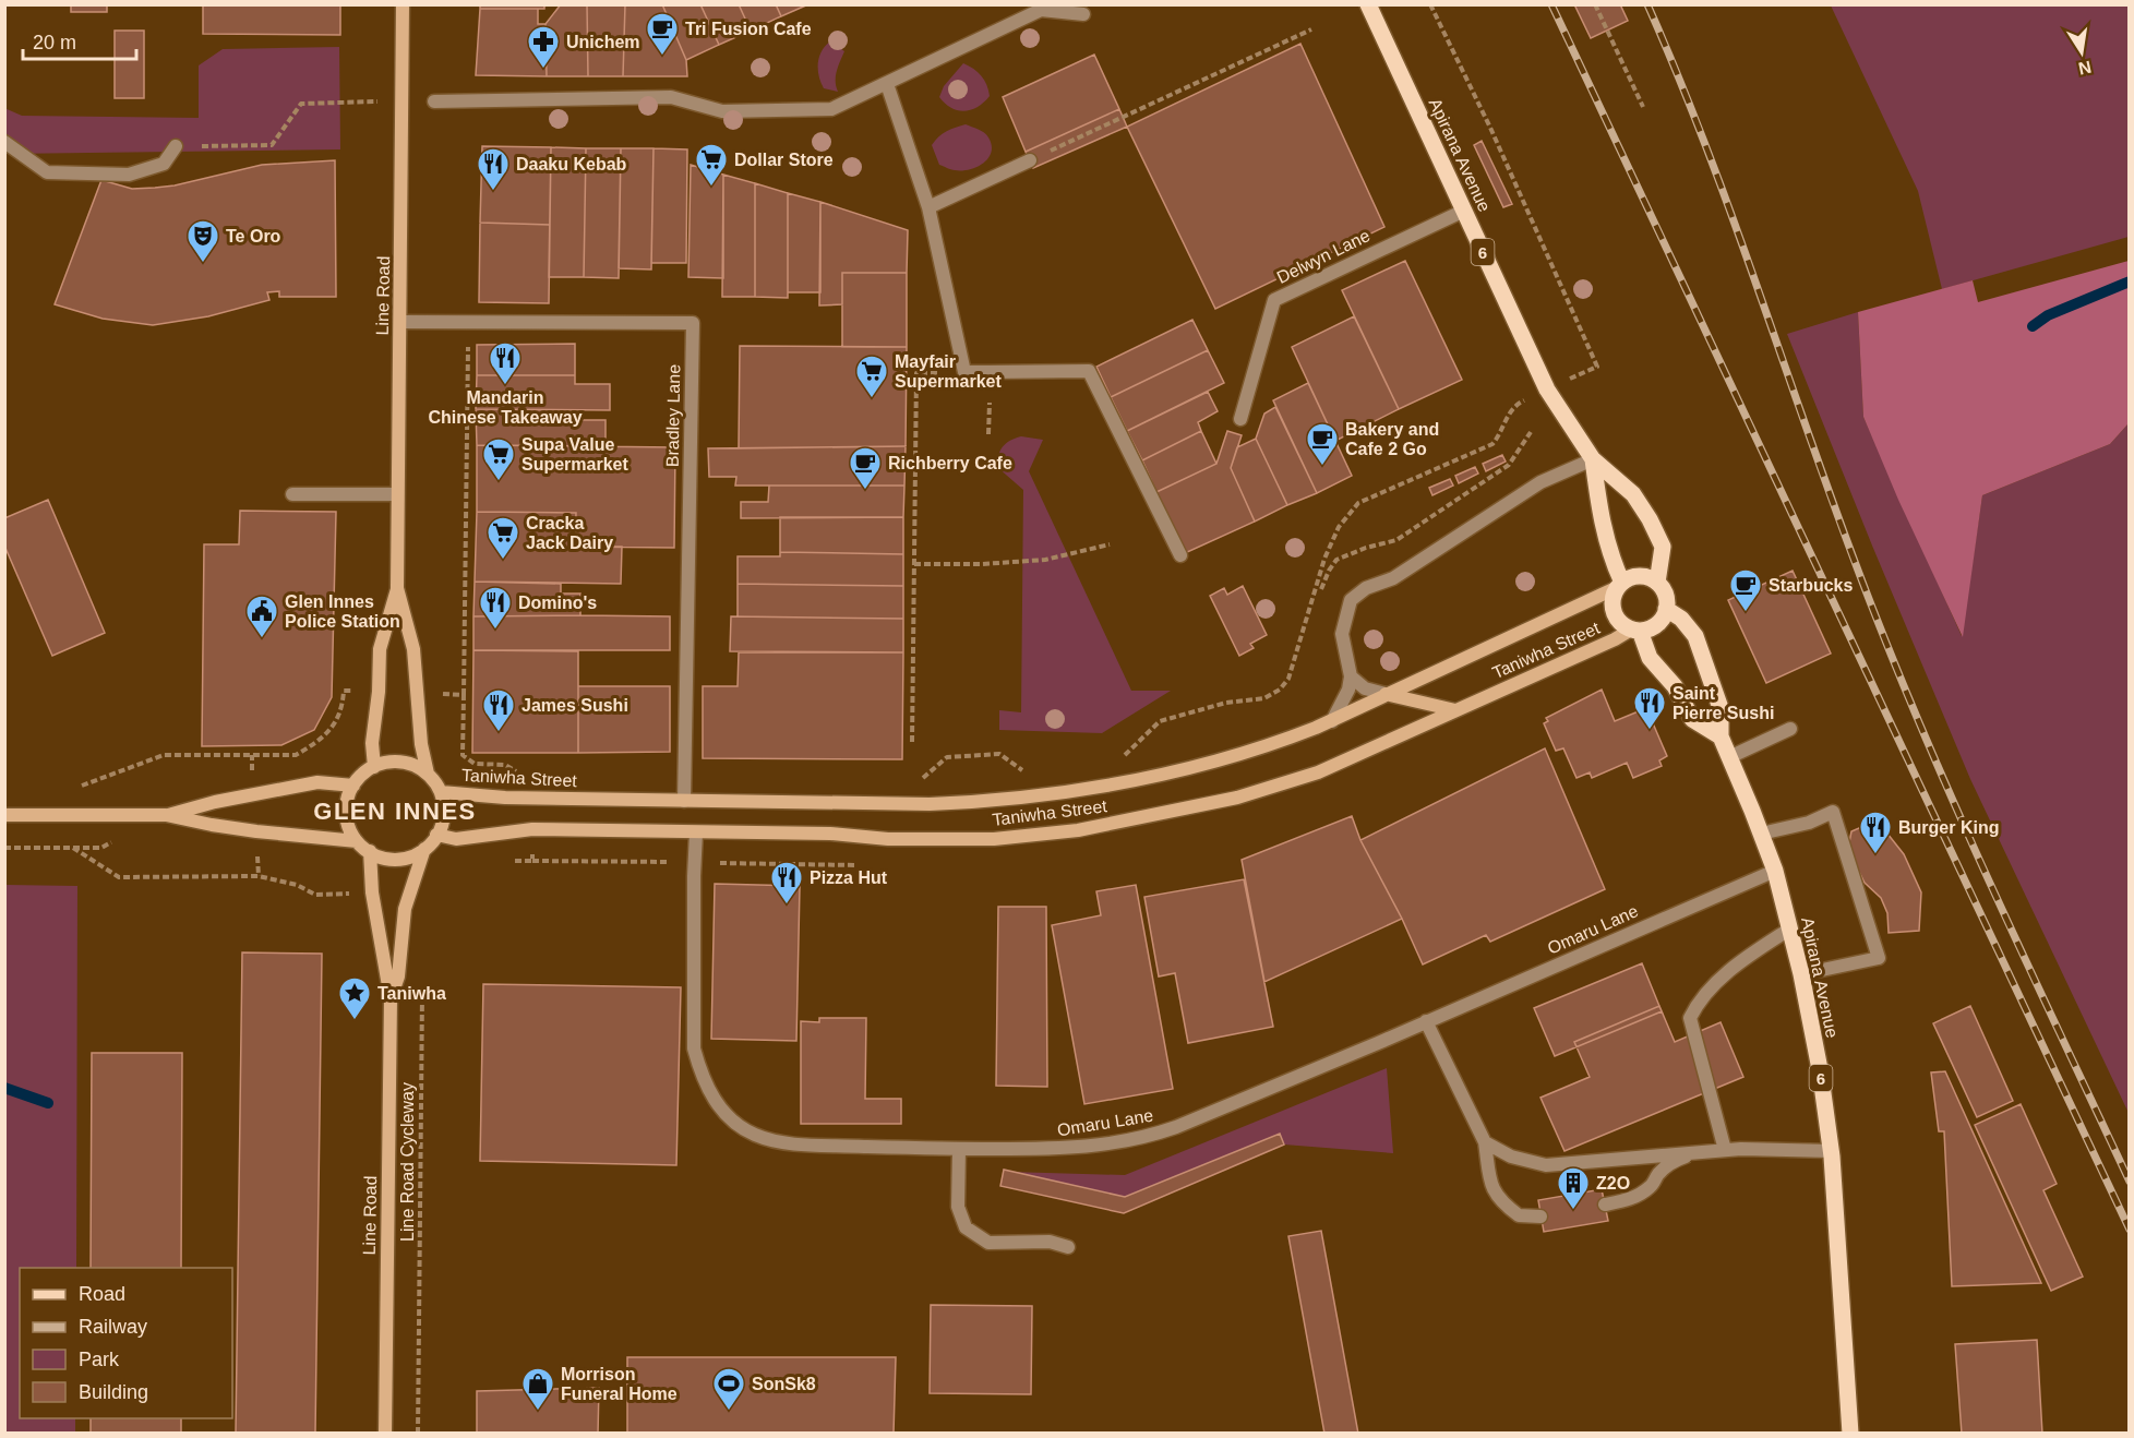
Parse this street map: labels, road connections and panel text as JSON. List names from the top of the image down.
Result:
{
  "streets": {
    "main road": [
      "Apirana Avenue",
      "6",
      "Line Road",
      "Taniwha Street"
    ],
    "street": ["Delwyn Lane", "Bradley Lane", "Omaru Lane"],
    "path": ["Line Road Cycleway"]
  },
  "crossings": [
    ["Apirana Avenue", "6"],
    ["Apirana Avenue", "Delwyn Lane"],
    ["Apirana Avenue", "Taniwha Street"],
    ["Apirana Avenue", "Omaru Lane"],
    ["6", "Taniwha Street"],
    ["Line Road", "Bradley Lane"],
    ["Line Road", "Taniwha Street"],
    ["Bradley Lane", "Taniwha Street"],
    ["Taniwha Street", "Omaru Lane"]
  ],
  "districts": ["GLEN INNES"],
  "places": {
    "cafe": [
      "Tri Fusion Cafe",
      "Bakery and Cafe 2 Go",
      "Richberry Cafe",
      "Starbucks"
    ],
    "pharmacy": ["Unichem"],
    "supermarket": [
      "Dollar Store",
      "Mayfair Supermarket",
      "Supa Value Supermarket",
      "Cracka Jack Dairy"
    ],
    "restaurant": [
      "Daaku Kebab",
      "Mandarin Chinese Takeaway",
      "Domino's",
      "Saint Pierre Sushi",
      "James Sushi",
      "Burger King",
      "Pizza Hut"
    ],
    "theatre": ["Te Oro"],
    "public building": ["Glen Innes Police Station"],
    "place": ["Taniwha"],
    "building": ["Z2O"],
    "shop": ["Morrison Funeral Home"],
    "sports": ["SonSk8"]
  },
  "legend": [
    "Road",
    "Railway",
    "Park",
    "Building"
  ],
  "scale_bar": "20 m",
  "north": "bottom"
}
